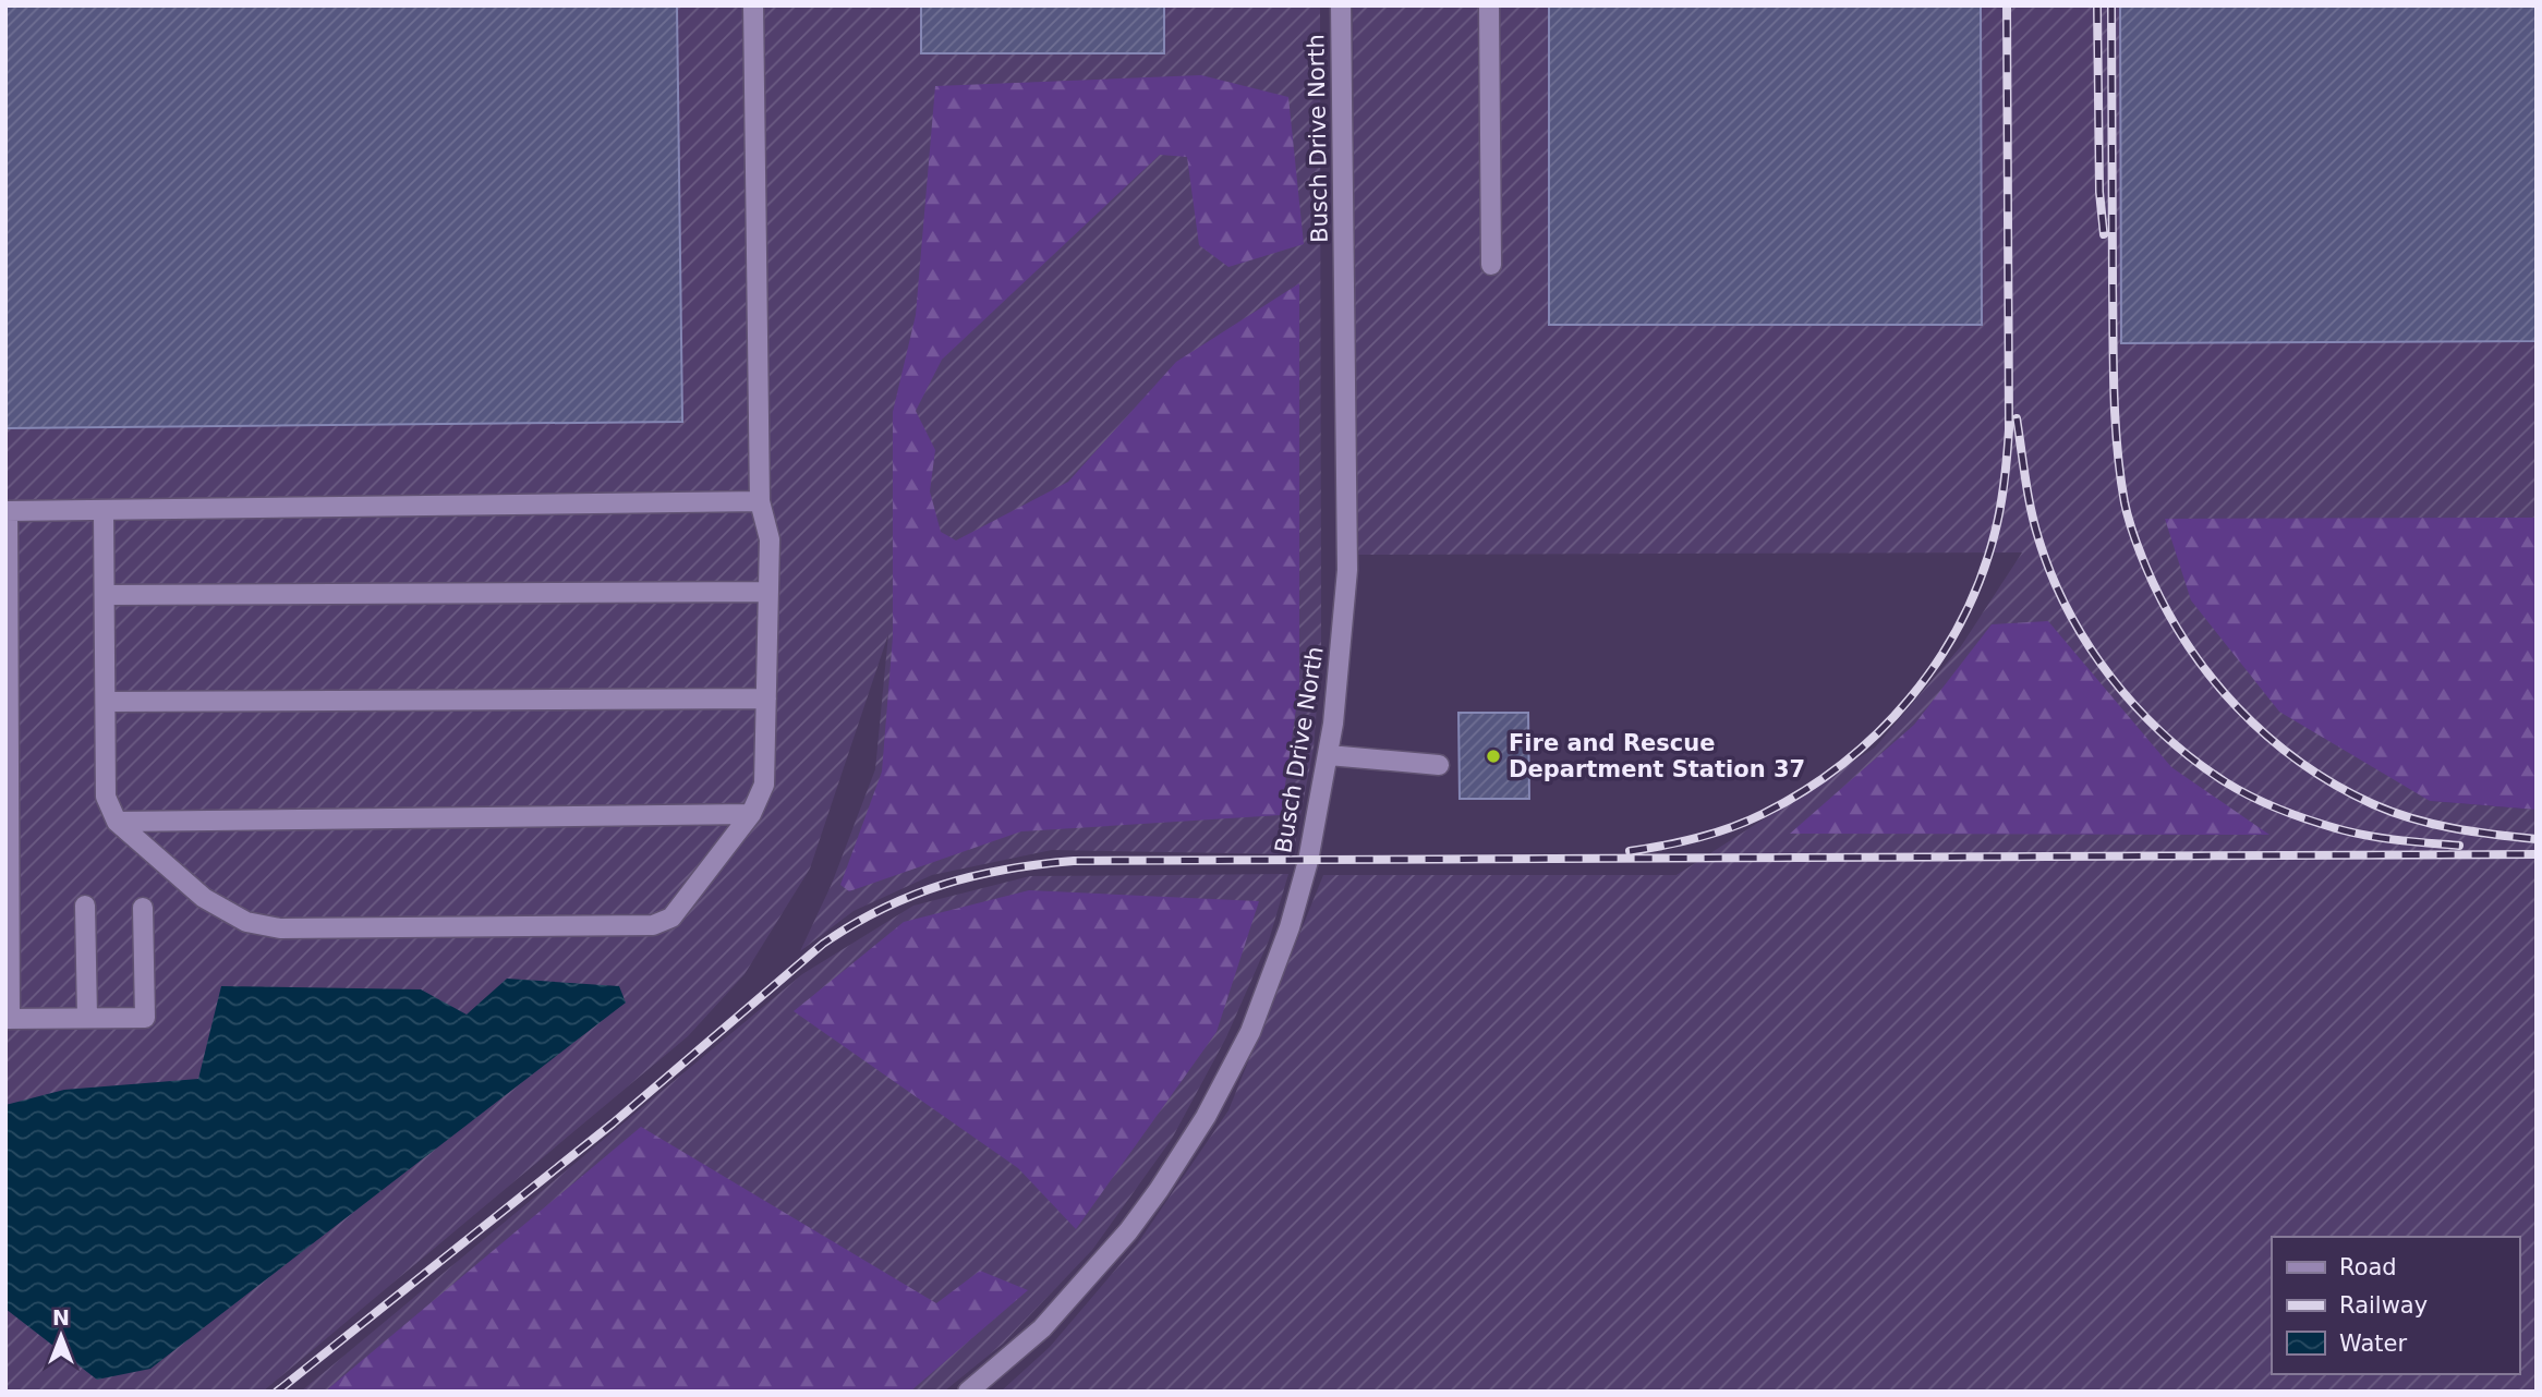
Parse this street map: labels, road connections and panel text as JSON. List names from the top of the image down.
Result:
{
  "streets": {
    "street": ["Busch Drive North"]
  },
  "places": ["Fire and Rescue Department Station 37"],
  "legend": ["Road", "Railway", "Water"],
  "north": "top"
}
